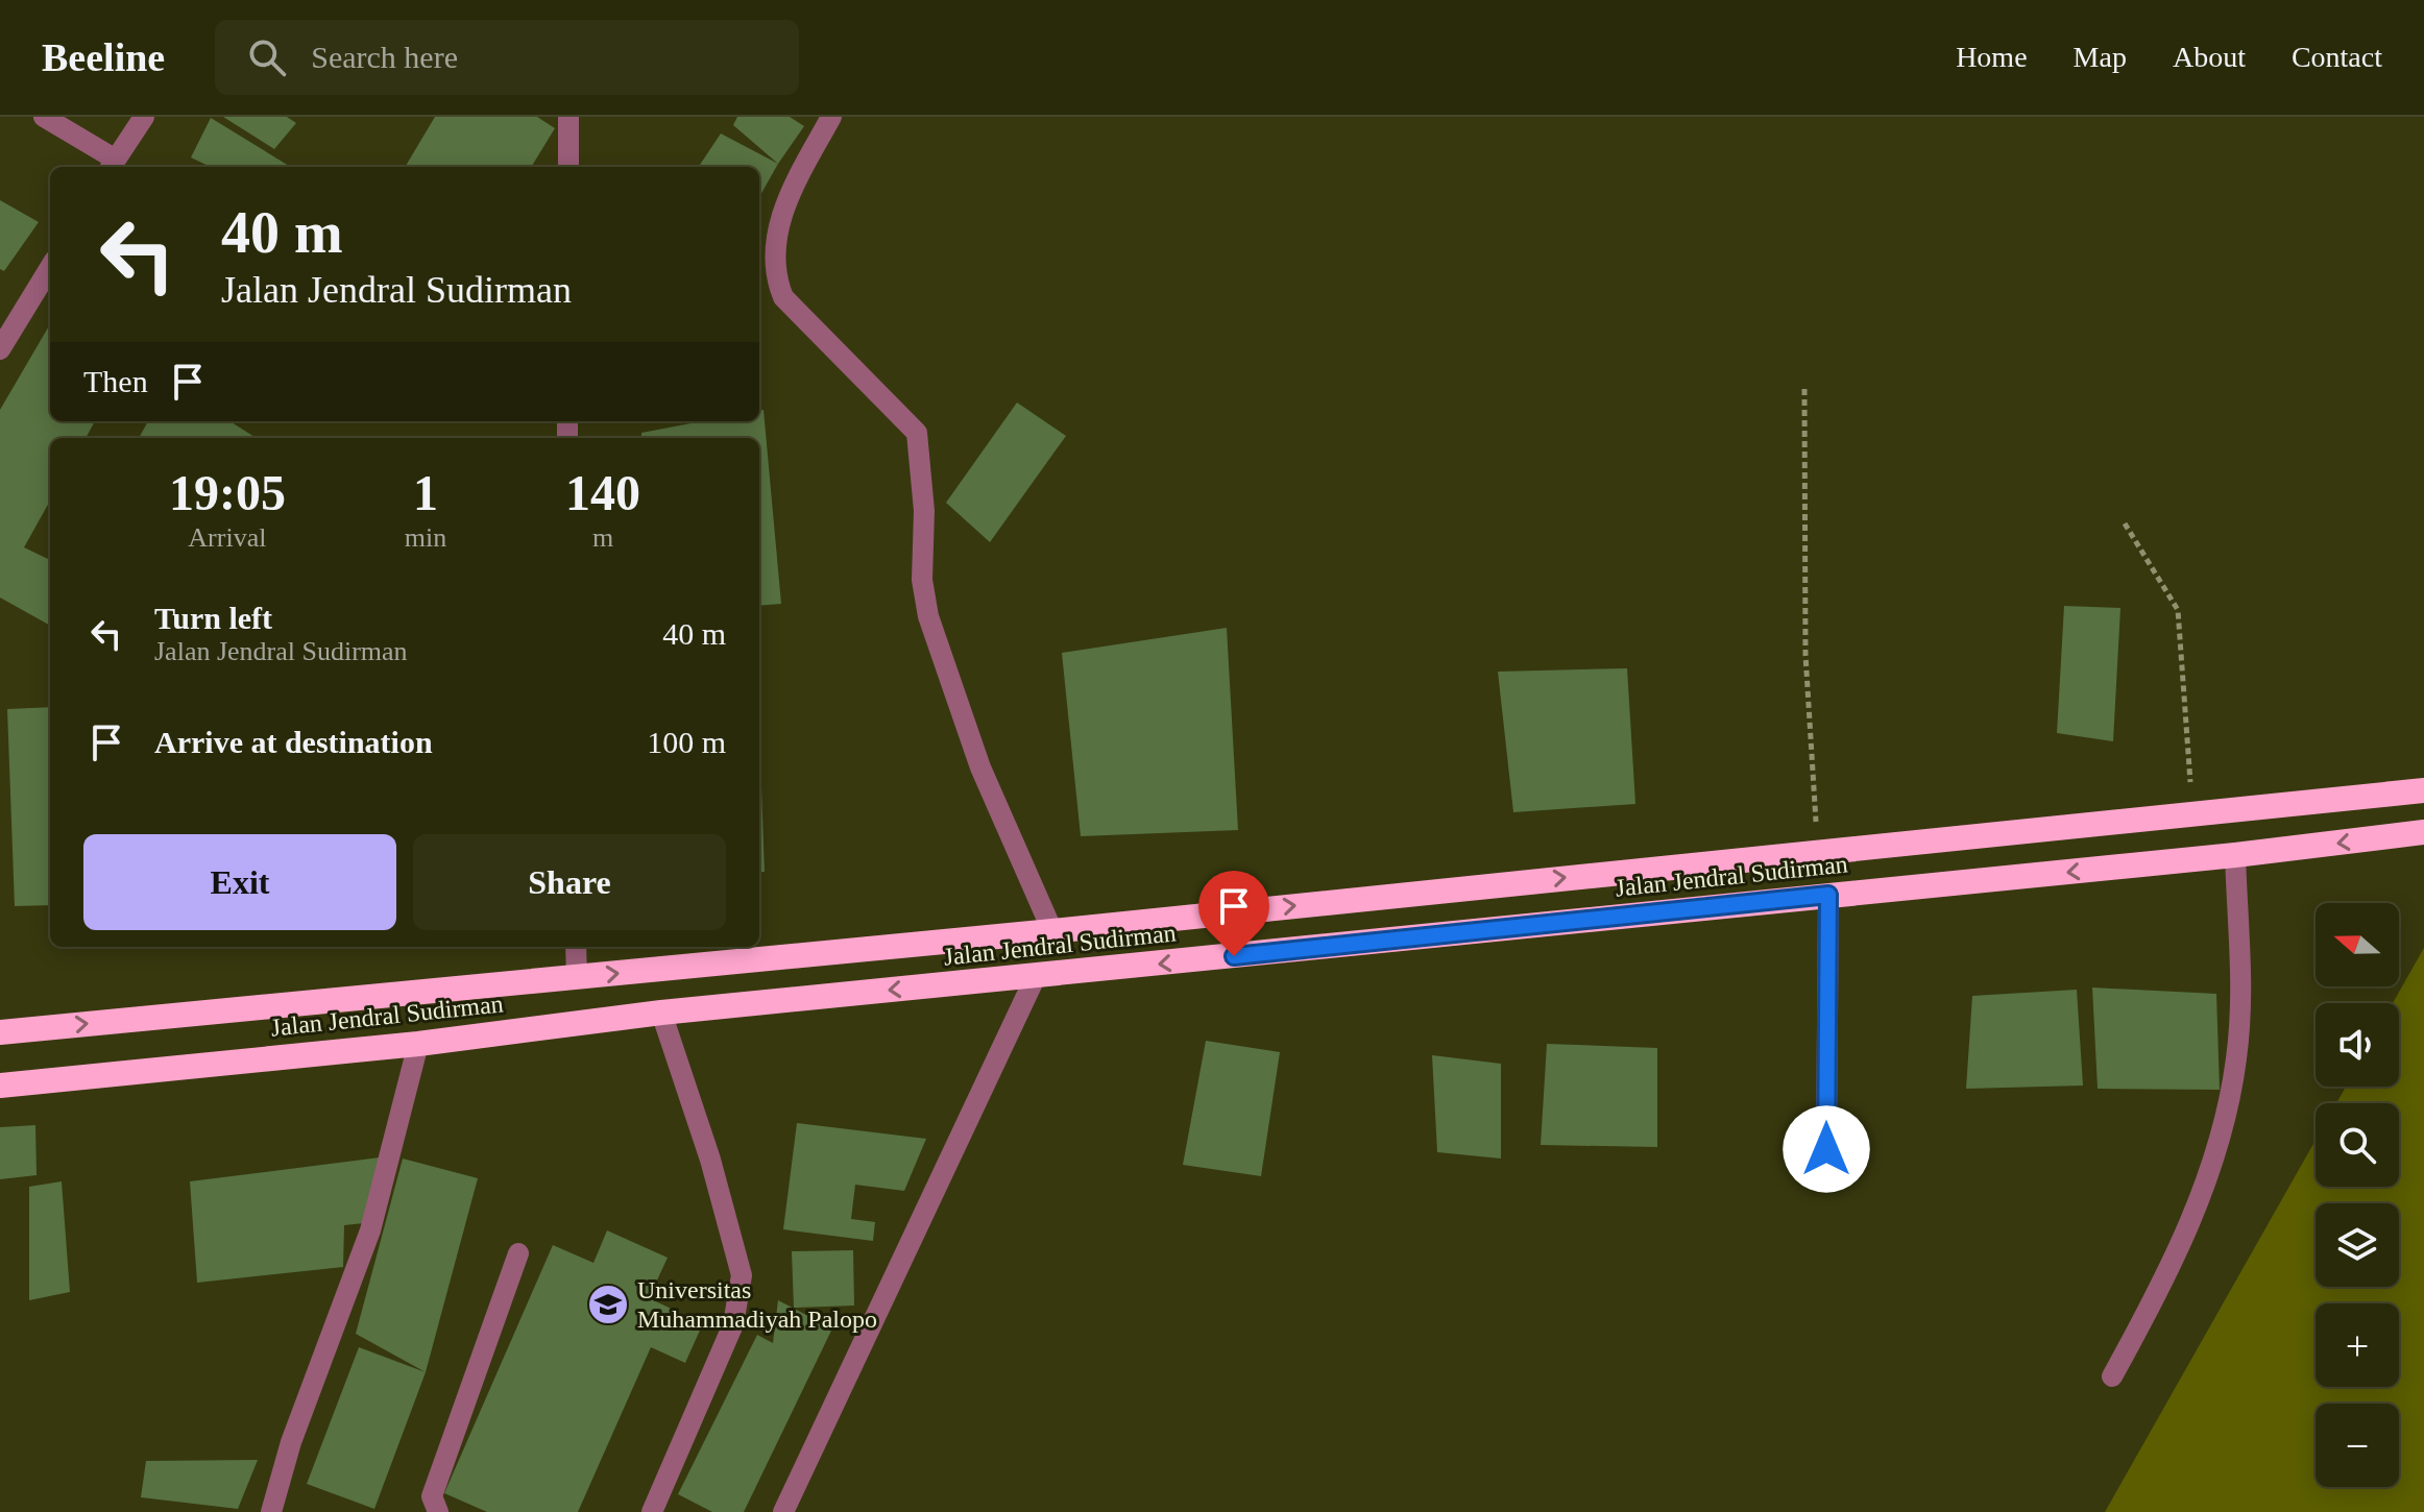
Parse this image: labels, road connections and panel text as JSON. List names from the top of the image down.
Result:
{
  "streets": {
    "highway": ["Jalan Jendral Sudirman"]
  },
  "places": {
    "school or university": ["Universitas Muhammadiyah Palopo"]
  },
  "north": "left",
  "page": {
    "header": "Beeline",
    "search": "Search here",
    "nav": [
      "Home",
      "Map",
      "About",
      "Contact"
    ],
    "turn": ["40 m", "Jalan Jendral Sudirman"],
    "then": "Then",
    "eta": [
      "19:05",
      "Arrival",
      "1",
      "min",
      "140",
      "m"
    ],
    "list": [
      {
        "name": "Turn left",
        "note": "Jalan Jendral Sudirman",
        "value": "40 m"
      },
      {
        "name": "Arrive at destination",
        "value": "100 m"
      }
    ],
    "buttons": ["Exit", "Share"],
    "map_buttons": ["+", "−"]
  }
}
